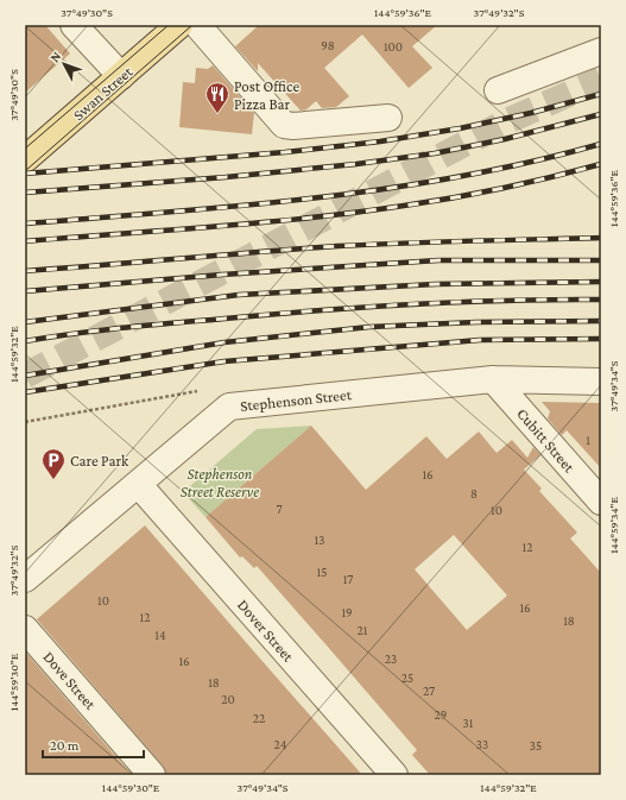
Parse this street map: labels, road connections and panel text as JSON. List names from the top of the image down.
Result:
{
  "streets": {
    "main road": ["Swan Street"],
    "street": [
      "Stephenson Street",
      "Cubitt Street",
      "Dover Street",
      "Dove Street"
    ]
  },
  "crossings": [
    ["Stephenson Street", "Cubitt Street"],
    ["Stephenson Street", "Dover Street"]
  ],
  "parks": ["Stephenson Street Reserve"],
  "places": {
    "restaurant": ["Post Office Pizza Bar"],
    "parking": ["Care Park"]
  },
  "house_numbers": [
    "98",
    "100",
    "1",
    "16",
    "8",
    "7",
    "10",
    "13",
    "12",
    "15",
    "17",
    "10",
    "16",
    "19",
    "12",
    "18",
    "21",
    "14",
    "23",
    "16",
    "25",
    "18",
    "27",
    "20",
    "29",
    "22",
    "31",
    "24",
    "33",
    "35"
  ],
  "scale_bar": "20 m",
  "north": "top left",
  "coordinates": [
    "37°49'30\"S",
    "144°59'36\"E",
    "37°49'32\"S",
    "144°59'32\"E",
    "37°49'34\"S",
    "144°59'34\"E",
    "144°59'30\"E"
  ]
}
